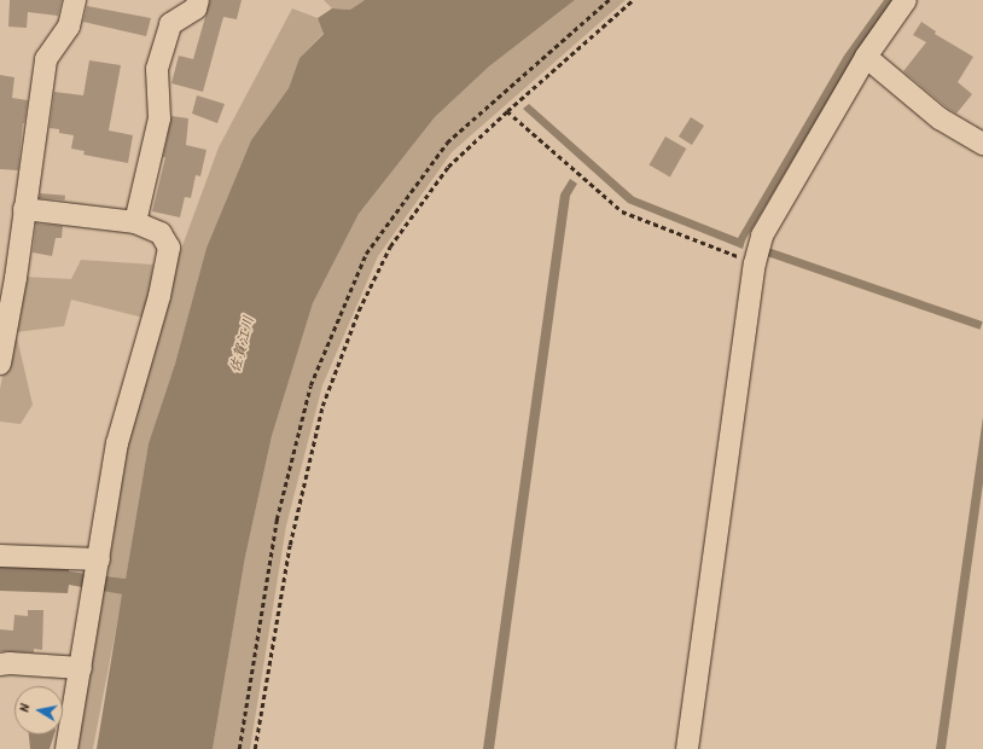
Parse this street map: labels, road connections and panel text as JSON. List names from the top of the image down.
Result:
{
  "water": ["佐賀江川"],
  "north": "left"
}
